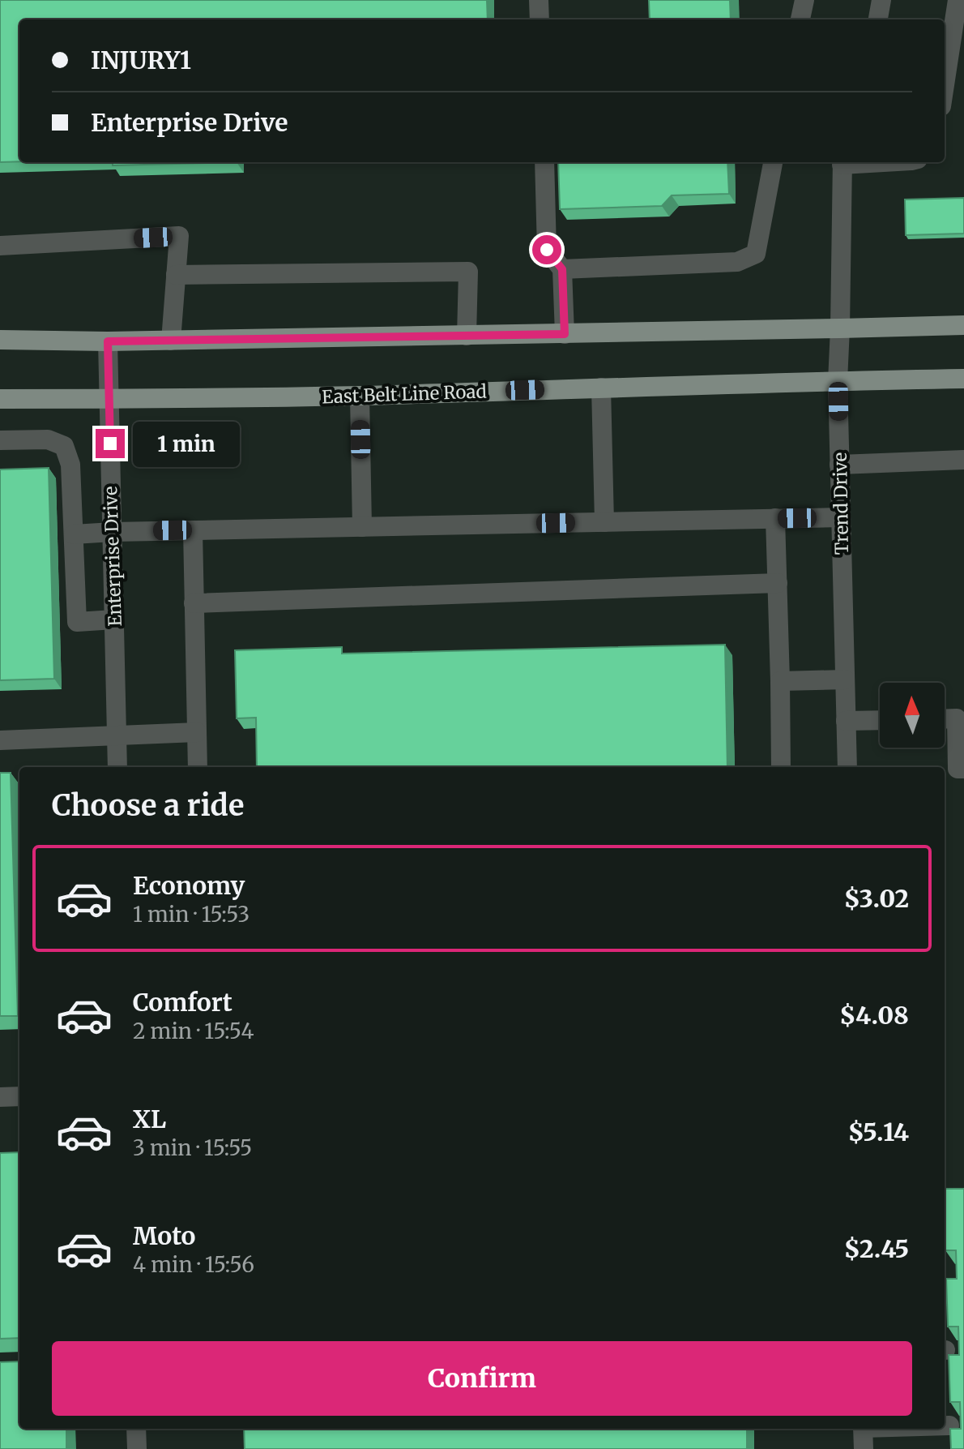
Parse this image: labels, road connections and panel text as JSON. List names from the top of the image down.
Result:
{
  "streets": {
    "main road": ["East Belt Line Road"],
    "street": ["Trend Drive", "Enterprise Drive"]
  },
  "crossings": [
    ["East Belt Line Road", "Trend Drive"],
    ["East Belt Line Road", "Enterprise Drive"]
  ],
  "north": "top",
  "page": {
    "banner": ["INJURY1", "Enterprise Drive"],
    "bubble": "1 min",
    "heading": "Choose a ride",
    "list": [
      {
        "name": "Economy",
        "note": "1 min · 15:53",
        "value": "$3.02"
      },
      {
        "name": "Comfort",
        "note": "2 min · 15:54",
        "value": "$4.08"
      },
      {
        "name": "XL",
        "note": "3 min · 15:55",
        "value": "$5.14"
      },
      {
        "name": "Moto",
        "note": "4 min · 15:56",
        "value": "$2.45"
      }
    ],
    "buttons": "Confirm"
  }
}
